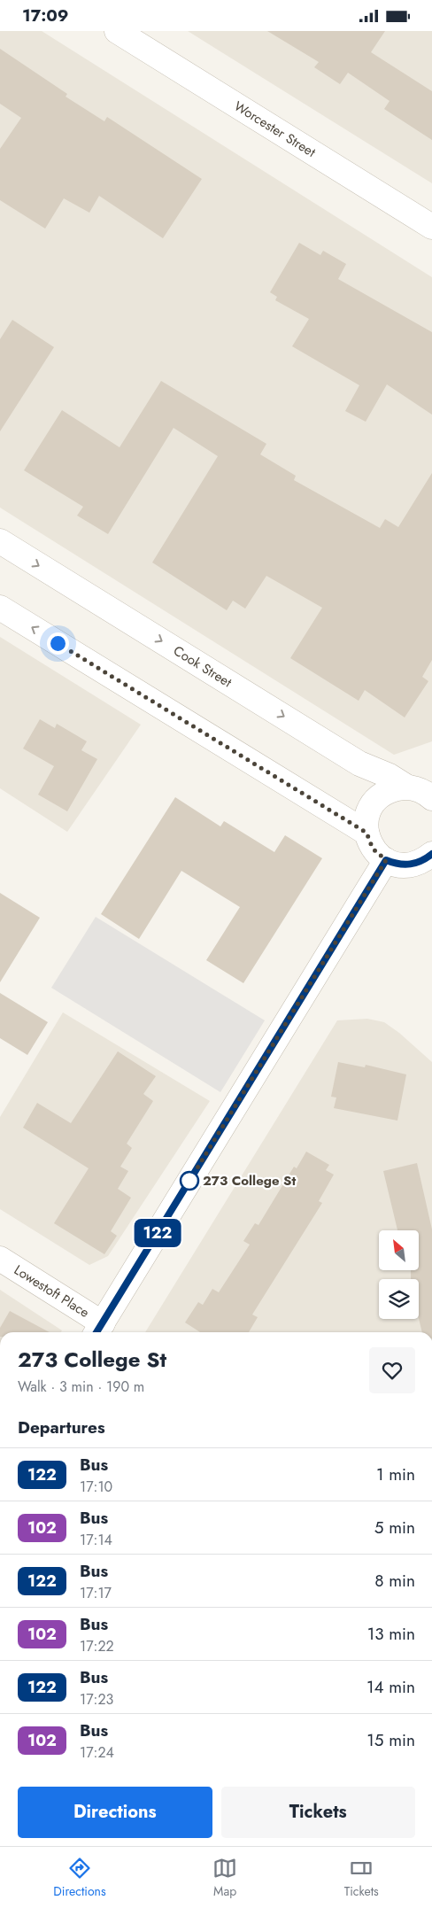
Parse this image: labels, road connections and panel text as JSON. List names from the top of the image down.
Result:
{
  "streets": {
    "street": ["Worcester Street", "Cook Street", "Lowestoft Place"]
  },
  "places": ["273 College St"],
  "lines": ["bus line 122"],
  "north": "top left",
  "page": {
    "status": "17:09",
    "on_map": "122",
    "heading": [
      ["273 College St", "Walk · 3 min · 190 m"],
      "Departures"
    ],
    "list": [
      {
        "mark": "122",
        "name": "Bus",
        "note": "17:10",
        "value": "1 min"
      },
      {
        "mark": "102",
        "name": "Bus",
        "note": "17:14",
        "value": "5 min"
      },
      {
        "mark": "122",
        "name": "Bus",
        "note": "17:17",
        "value": "8 min"
      },
      {
        "mark": "102",
        "name": "Bus",
        "note": "17:22",
        "value": "13 min"
      },
      {
        "mark": "122",
        "name": "Bus",
        "note": "17:23",
        "value": "14 min"
      },
      {
        "mark": "102",
        "name": "Bus",
        "note": "17:24",
        "value": "15 min"
      }
    ],
    "buttons": ["Directions", "Tickets"],
    "tabs": ["Directions", "Map", "Tickets"]
  }
}
